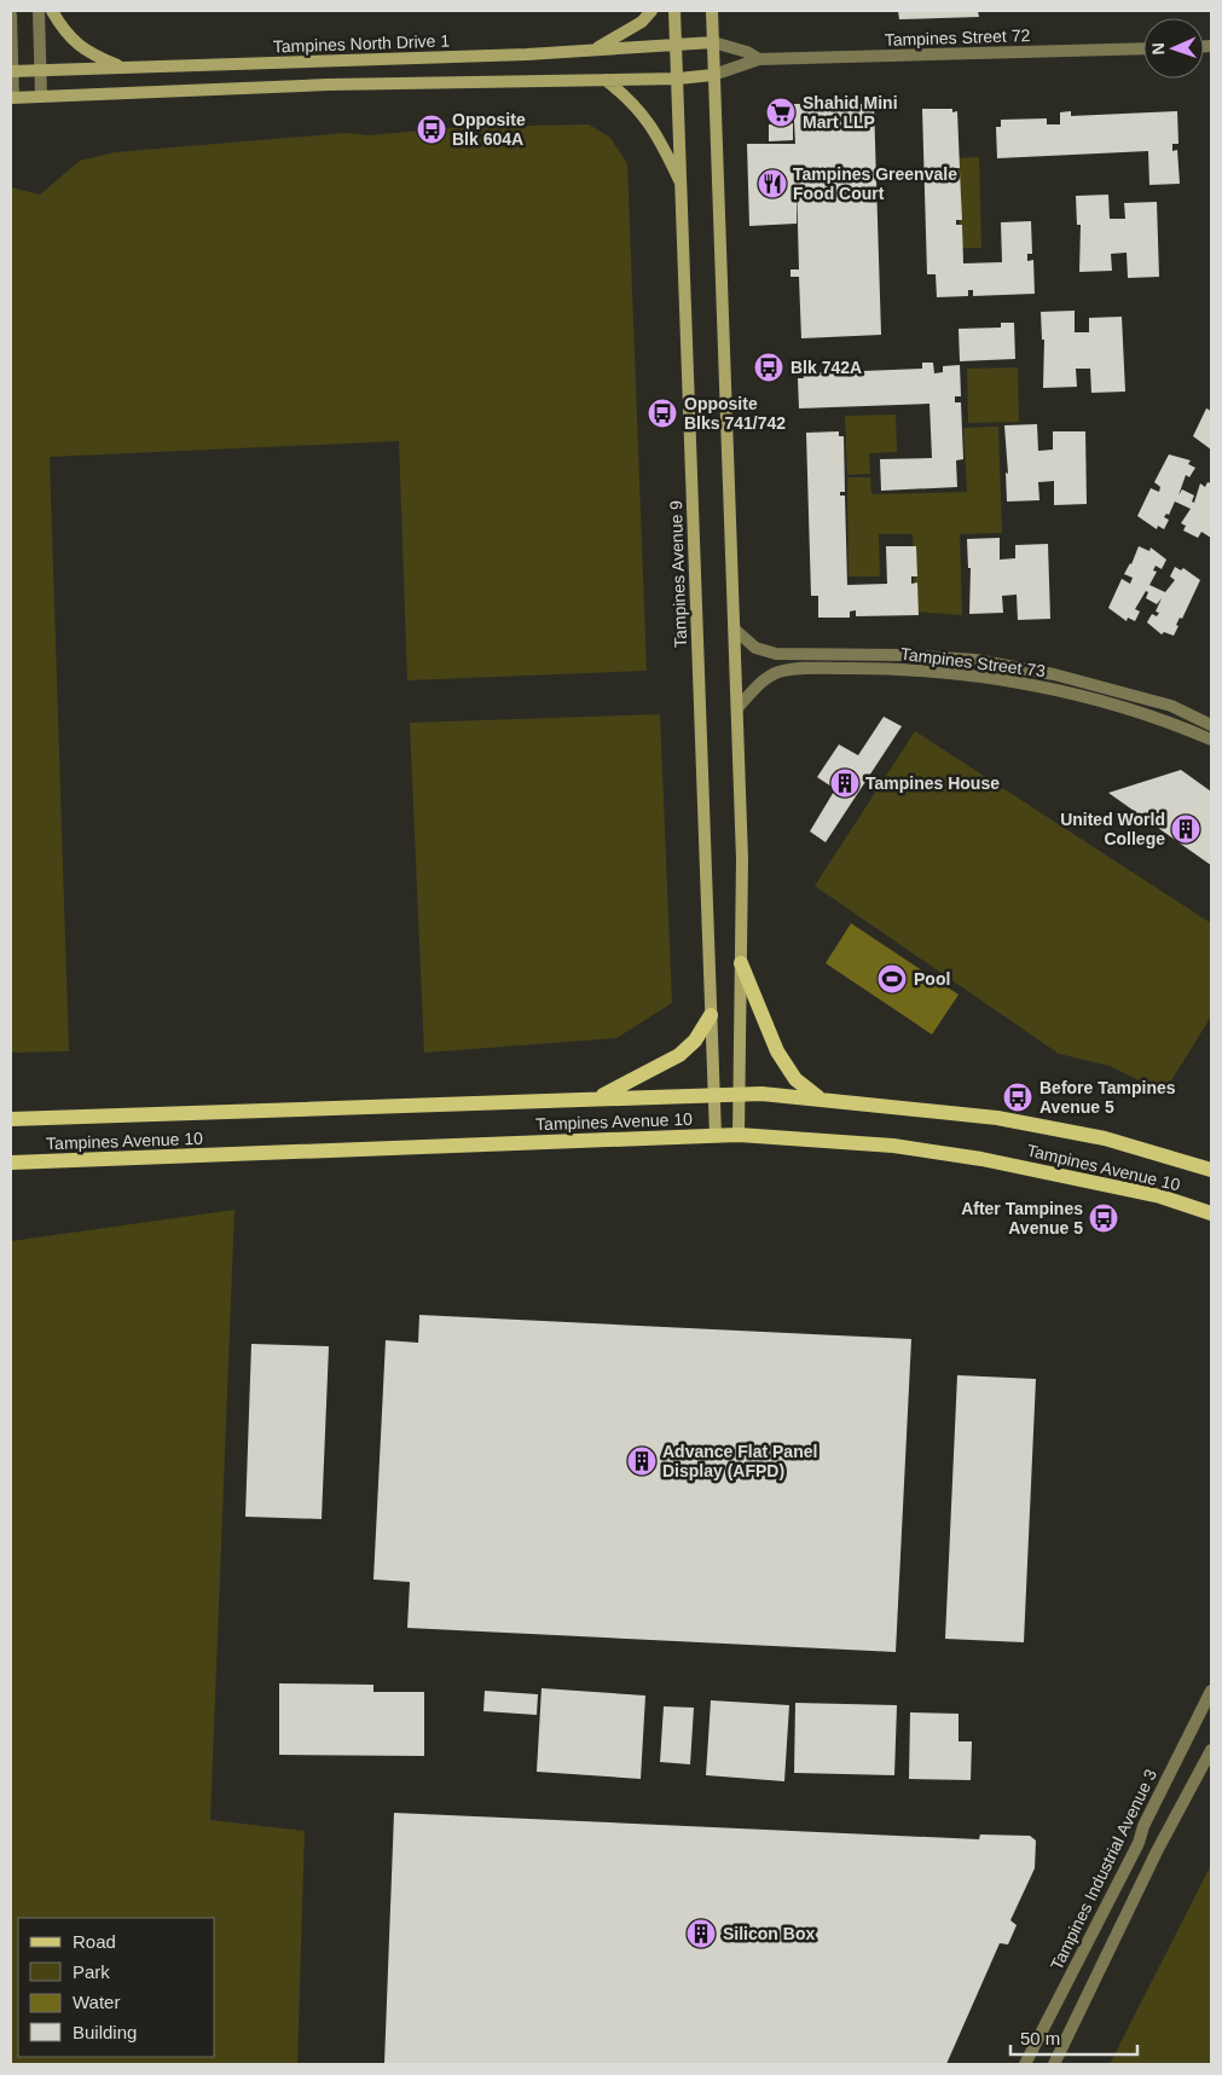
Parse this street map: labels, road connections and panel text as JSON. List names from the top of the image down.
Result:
{
  "streets": {
    "main road": ["Tampines North Drive 1", "Tampines Avenue 9", "Tampines Avenue 10"],
    "street": ["Tampines Street 72", "Tampines Street 73", "Tampines Industrial Avenue 3"]
  },
  "crossings": [
    ["Tampines Street 72", "Tampines North Drive 1"],
    ["Tampines North Drive 1", "Tampines Avenue 9"],
    ["Tampines Avenue 9", "Tampines Avenue 10"]
  ],
  "places": {
    "supermarket": ["Shahid Mini Mart LLP"],
    "bus stop": [
      "Opposite Blk 604A",
      "Blk 742A",
      "Opposite Blks 741/742",
      "Before Tampines Avenue 5",
      "After Tampines Avenue 5"
    ],
    "restaurant": ["Tampines Greenvale Food Court"],
    "building": [
      "Tampines House",
      "United World College",
      "Advance Flat Panel Display (AFPD)",
      "Silicon Box"
    ],
    "sports": ["Pool"]
  },
  "legend": [
    "Road",
    "Park",
    "Water",
    "Building"
  ],
  "scale_bar": "50 m",
  "north": "left"
}
